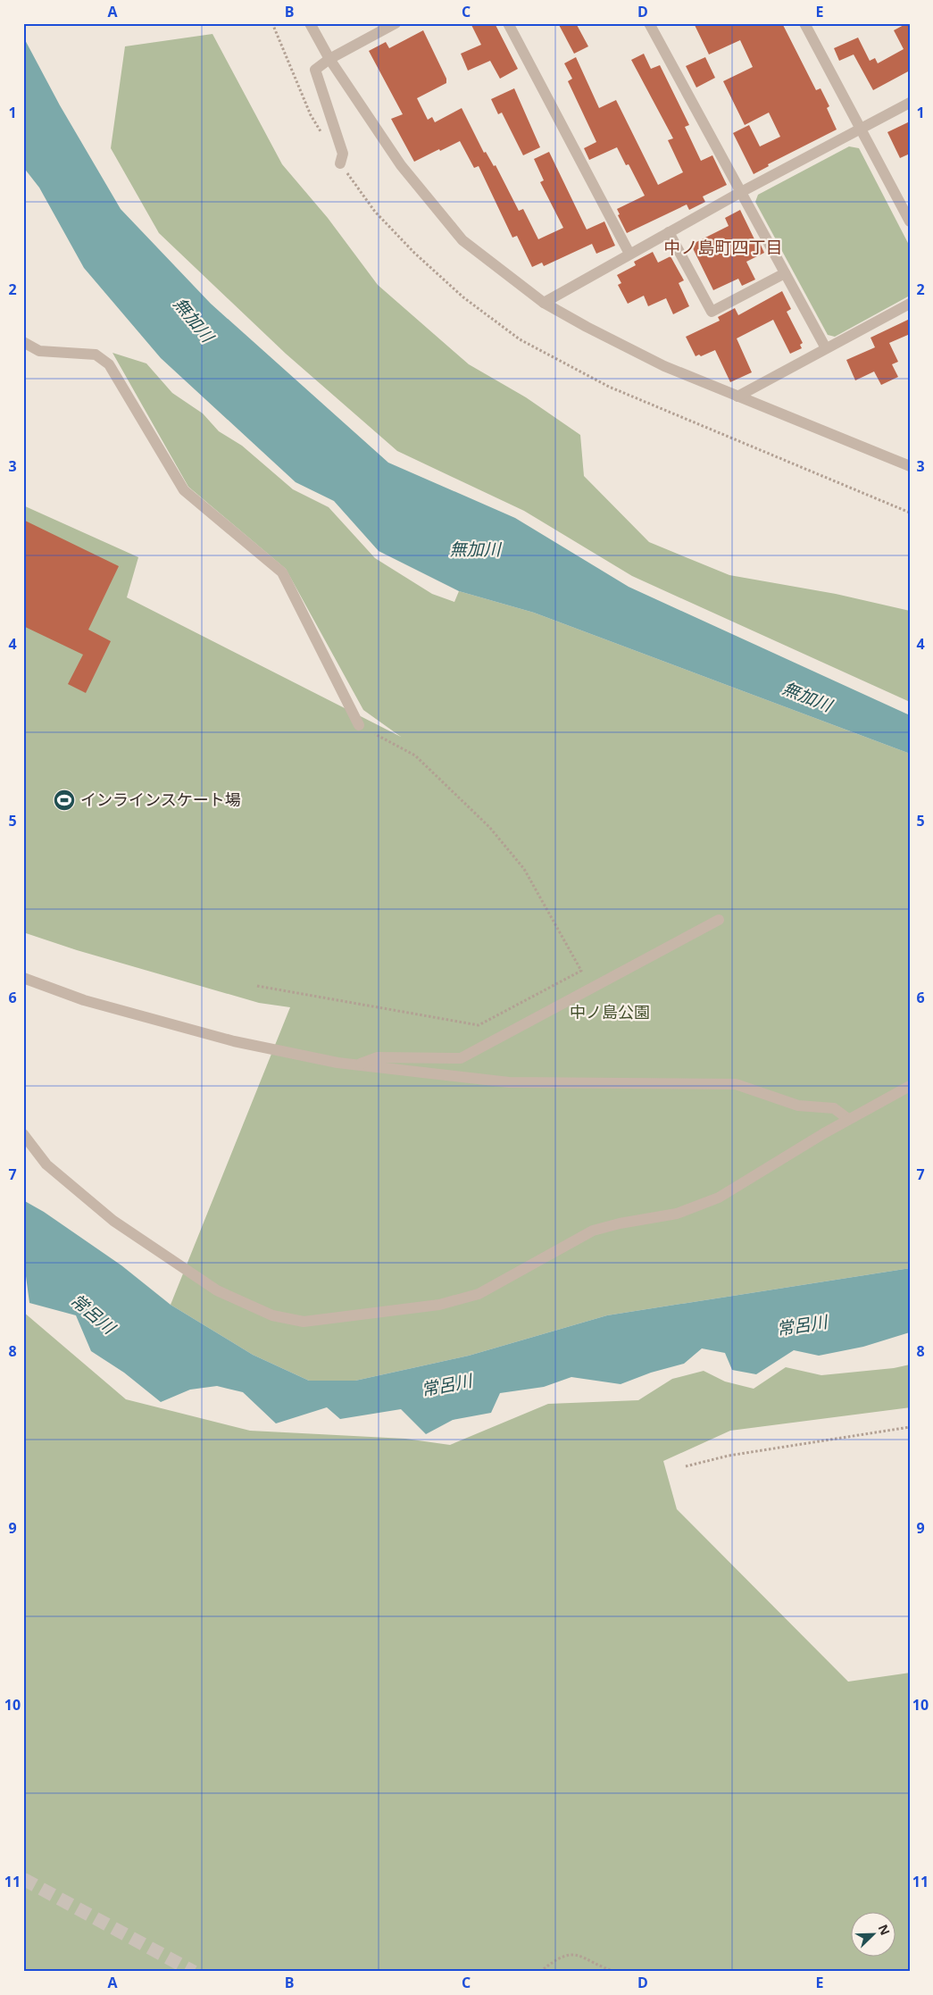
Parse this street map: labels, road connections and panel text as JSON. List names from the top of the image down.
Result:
{
  "districts": ["中ノ島町四丁目"],
  "water": ["無加川", "常呂川"],
  "parks": ["中ノ島公園"],
  "places": {
    "sports": ["インラインスケート場"]
  },
  "north": "top right",
  "grid": {
    "columns": [
      "A",
      "B",
      "C",
      "D",
      "E"
    ],
    "rows": [
      "1",
      "2",
      "3",
      "4",
      "5",
      "6",
      "7",
      "8",
      "9",
      "10",
      "11"
    ]
  }
}
